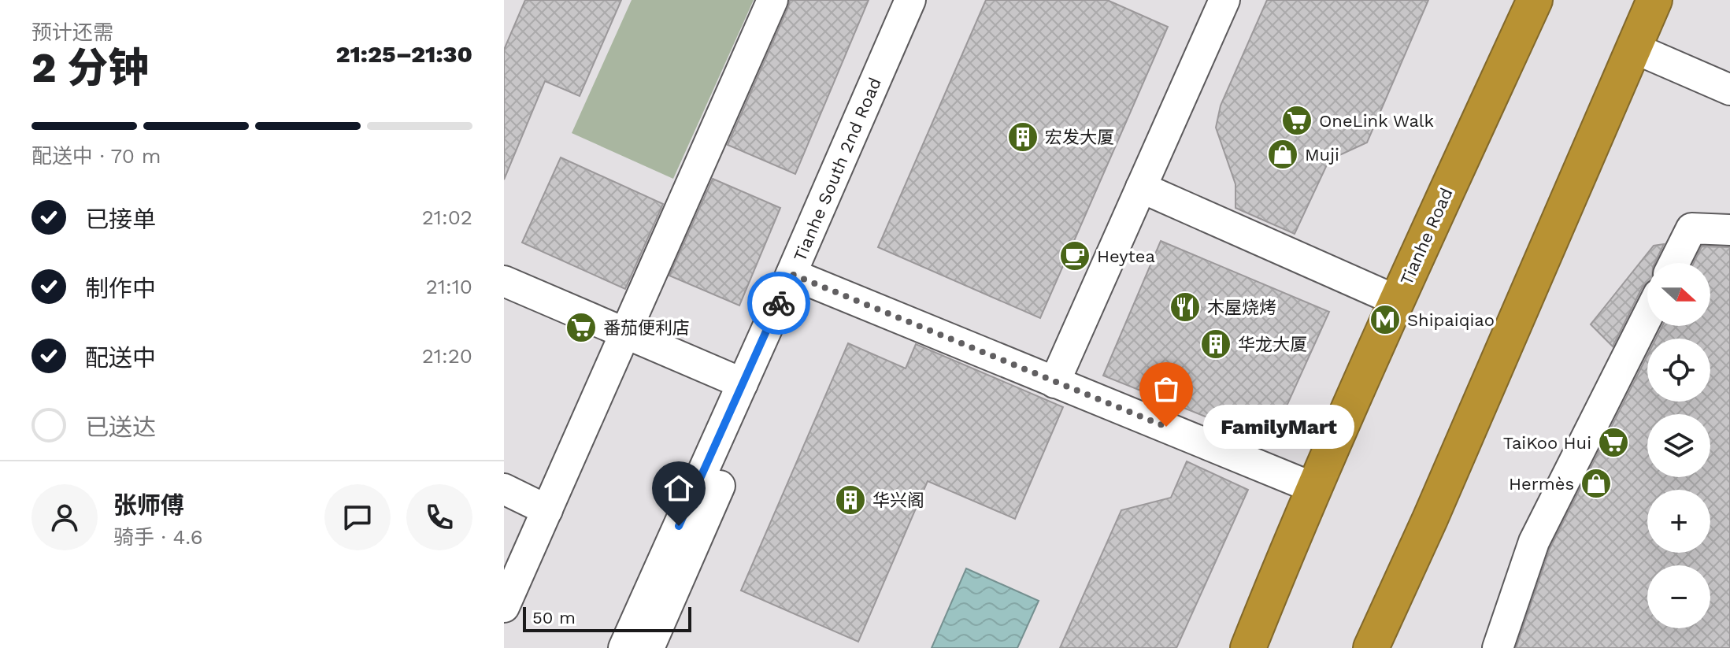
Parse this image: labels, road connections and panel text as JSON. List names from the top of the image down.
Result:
{
  "streets": {
    "highway": ["Tianhe Road"],
    "street": ["Tianhe South 2nd Road"]
  },
  "places": {
    "supermarket": ["OneLink Walk", "番茄便利店", "TaiKoo Hui"],
    "building": ["宏发大厦", "华龙大厦", "华兴阁"],
    "shop": ["Muji", "Hermès"],
    "cafe": ["Heytea"],
    "restaurant": ["木屋烧烤"],
    "metro station": ["Shipaiqiao"],
    "other": ["FamilyMart"]
  },
  "scale_bar": "50 m",
  "north": "right",
  "page": {
    "heading": ["2 分钟", "预计还需", "21:25–21:30"],
    "panel": ["张师傅", "骑手 · 4.6"],
    "bar": "配送中 · 70 m",
    "list": [
      ["已接单", "21:02"],
      ["制作中", "21:10"],
      ["配送中", "21:20"],
      "已送达"
    ],
    "map_buttons": ["+", "−"],
    "bubble": "FamilyMart",
    "scale": "50 m"
  }
}
